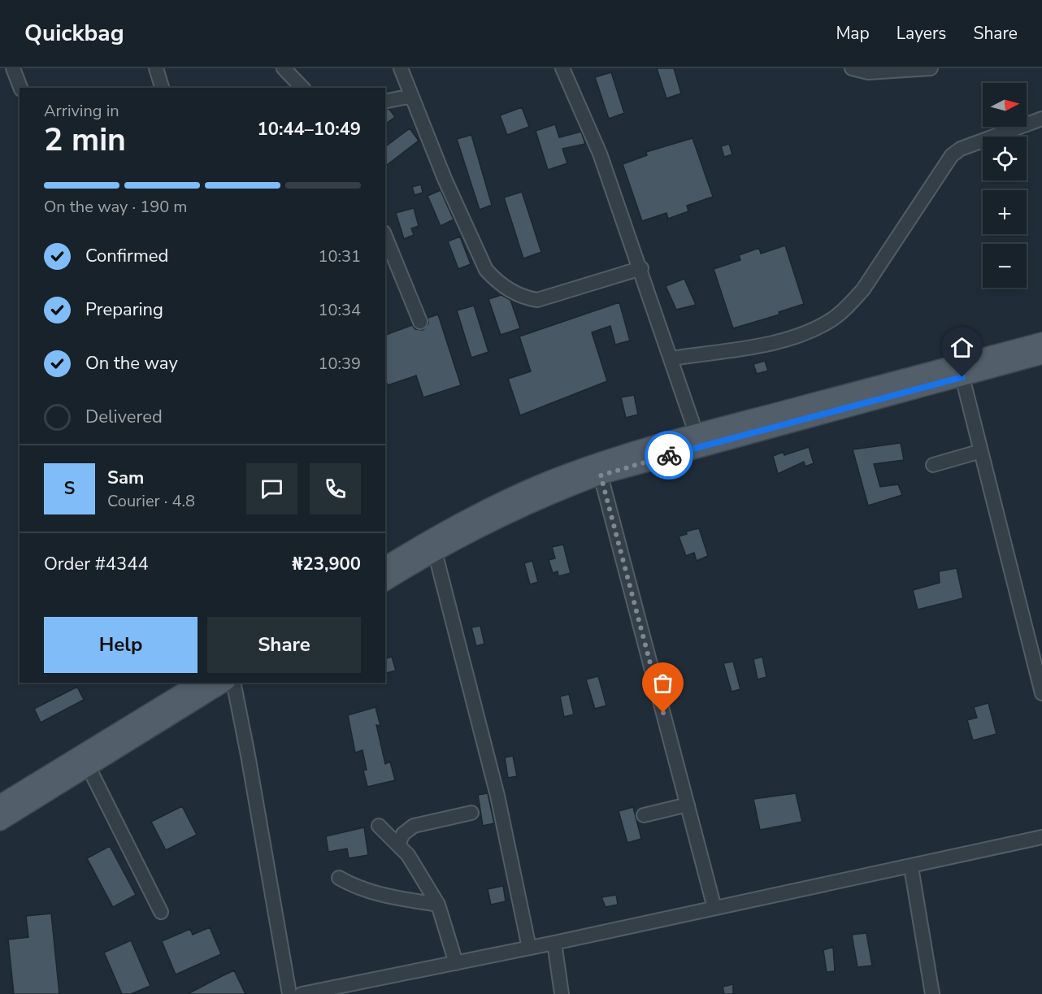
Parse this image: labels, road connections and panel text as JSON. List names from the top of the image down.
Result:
{
  "north": "right",
  "page": {
    "header": "Quickbag",
    "nav": ["Map", "Layers", "Share"],
    "map_buttons": ["+", "−"],
    "heading": ["2 min", "Arriving in", "10:44–10:49"],
    "panel": [
      "Sam",
      "Courier · 4.8",
      "Order #4344",
      "₦23,900"
    ],
    "bar": "On the way · 190 m",
    "list": [
      ["Confirmed", "10:31"],
      ["Preparing", "10:34"],
      ["On the way", "10:39"],
      "Delivered"
    ],
    "round": "S",
    "buttons": ["Help", "Share"]
  }
}
